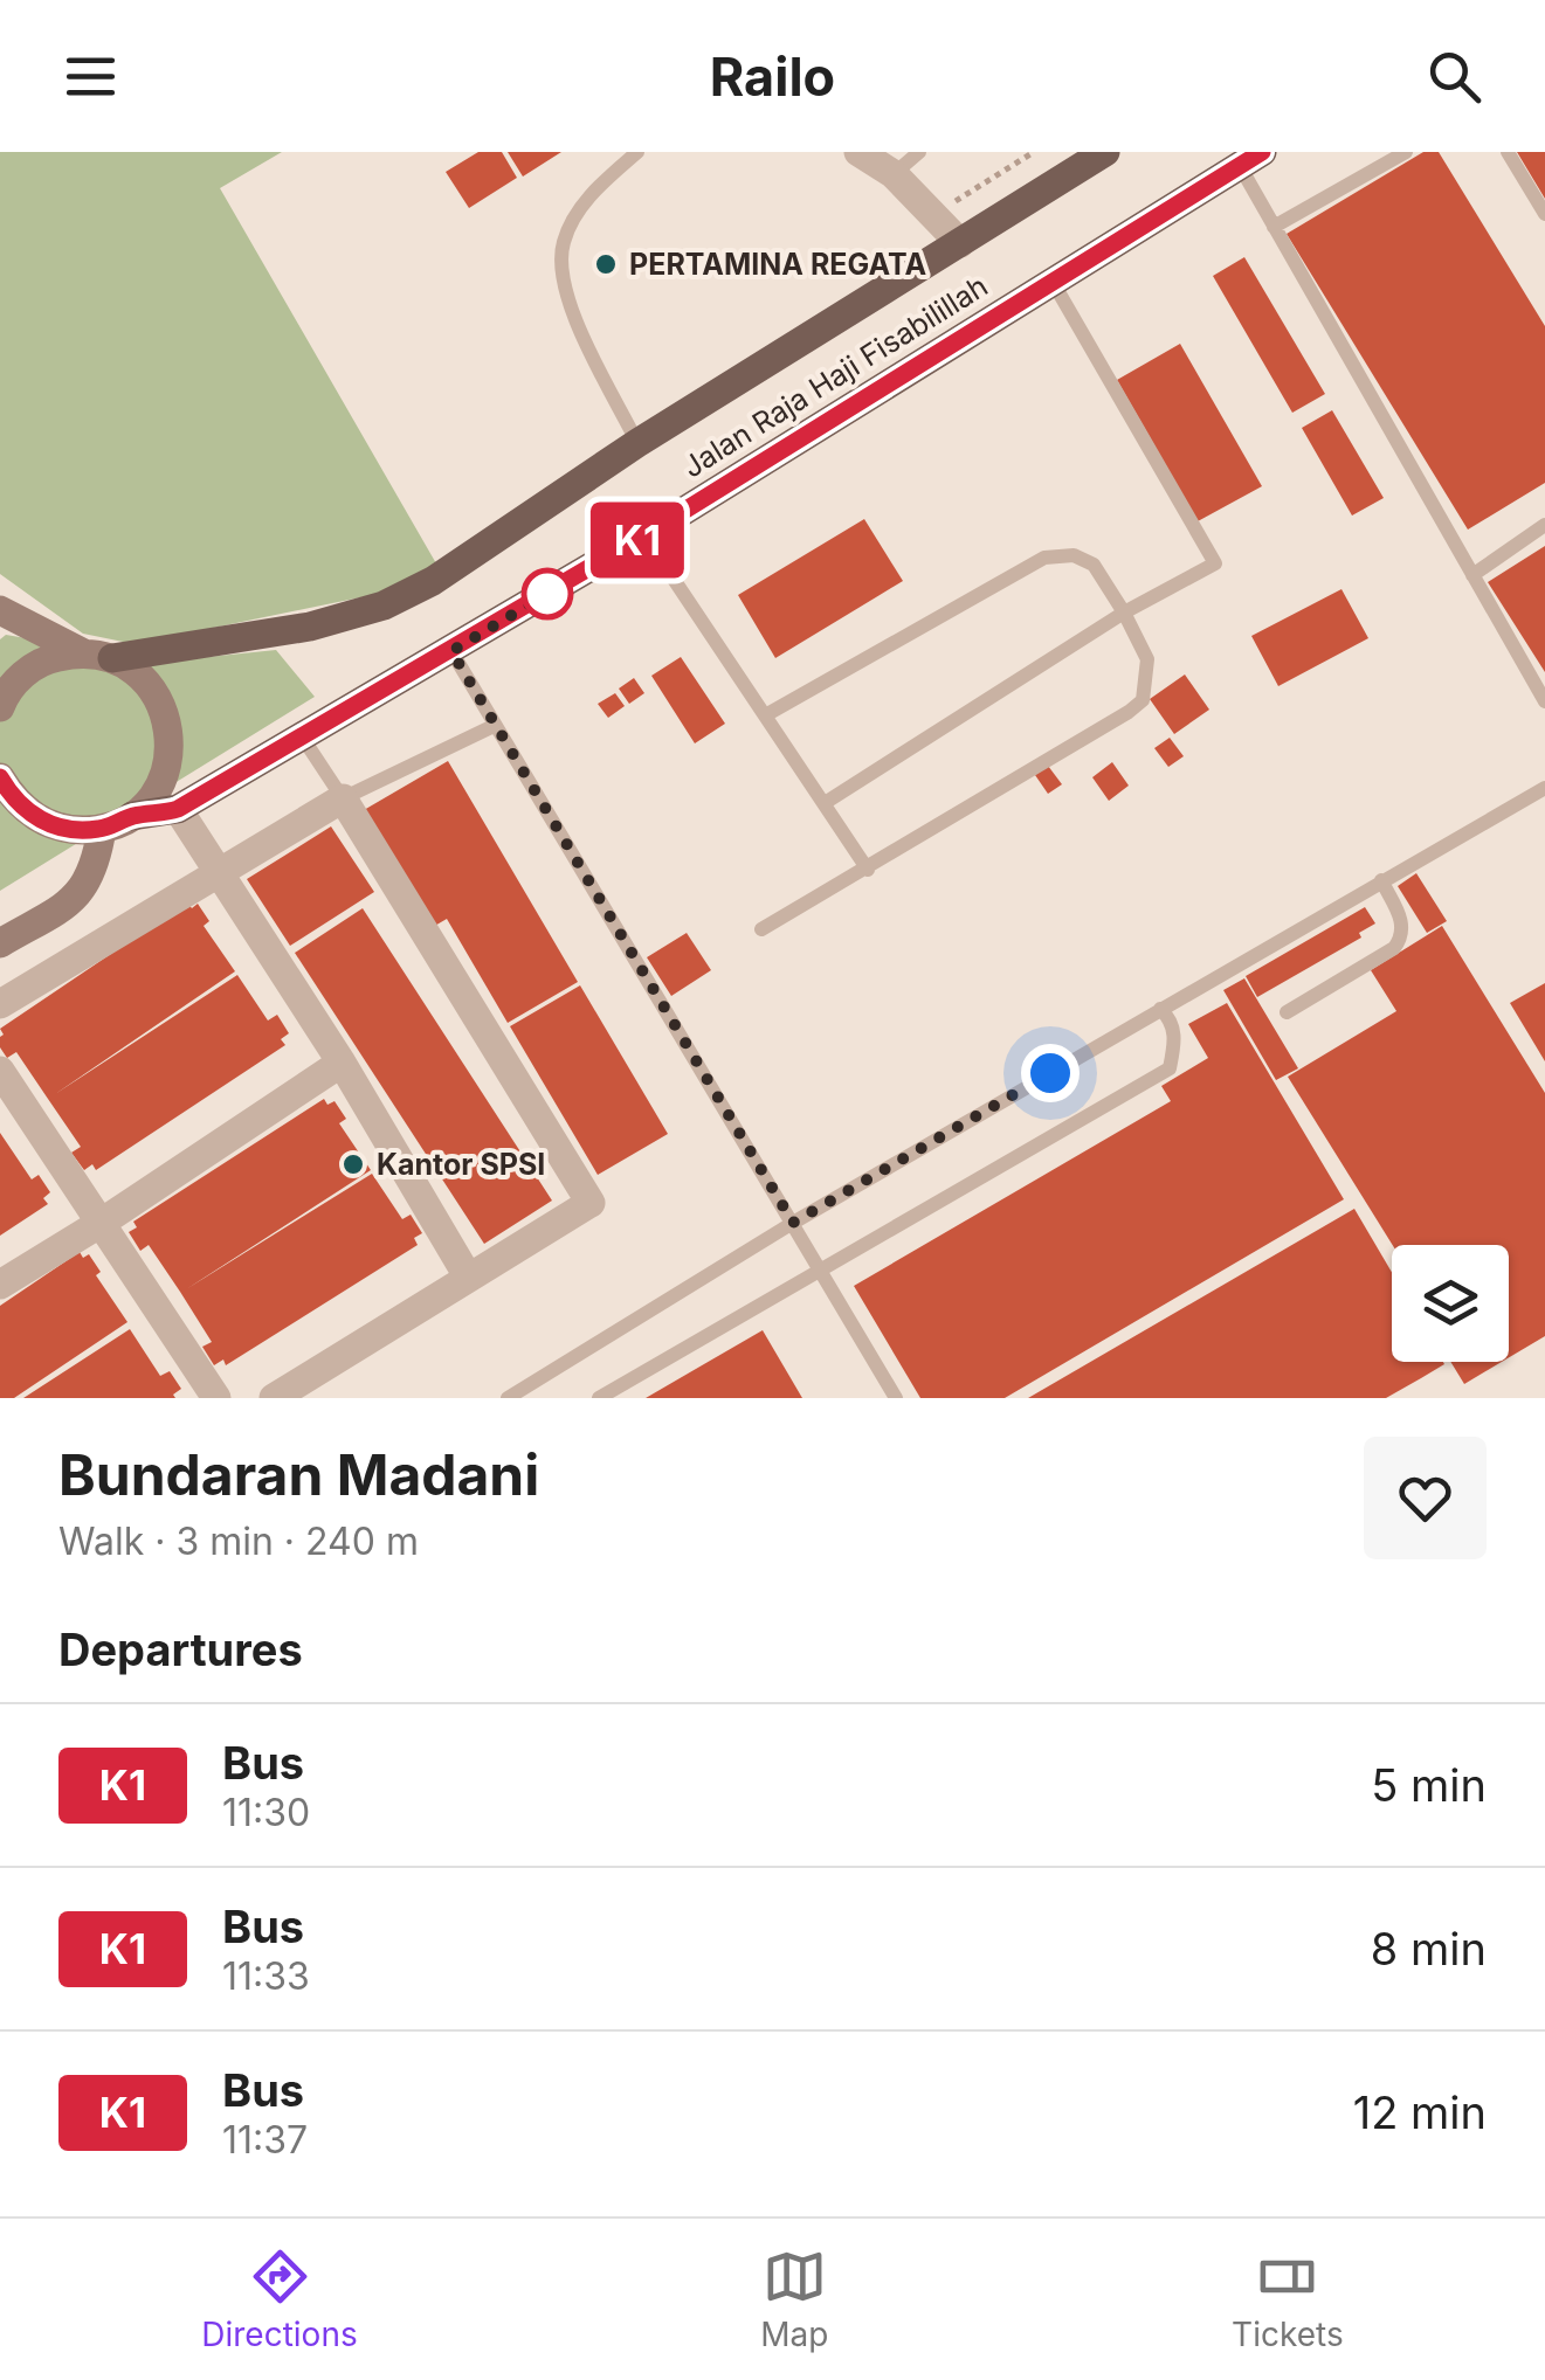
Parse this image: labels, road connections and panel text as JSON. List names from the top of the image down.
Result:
{
  "streets": {
    "main road": ["Jalan Raja Haji Fisabilillah"]
  },
  "places": ["PERTAMINA REGATA", "Kantor SPSI"],
  "lines": ["bus line K1"],
  "page": {
    "header": "Railo",
    "on_map": "K1",
    "heading": [
      ["Bundaran Madani", "Walk · 3 min · 240 m"],
      "Departures"
    ],
    "list": [
      {
        "mark": "K1",
        "name": "Bus",
        "note": "11:30",
        "value": "5 min"
      },
      {
        "mark": "K1",
        "name": "Bus",
        "note": "11:33",
        "value": "8 min"
      },
      {
        "mark": "K1",
        "name": "Bus",
        "note": "11:37",
        "value": "12 min"
      }
    ],
    "tabs": ["Directions", "Map", "Tickets"]
  }
}
